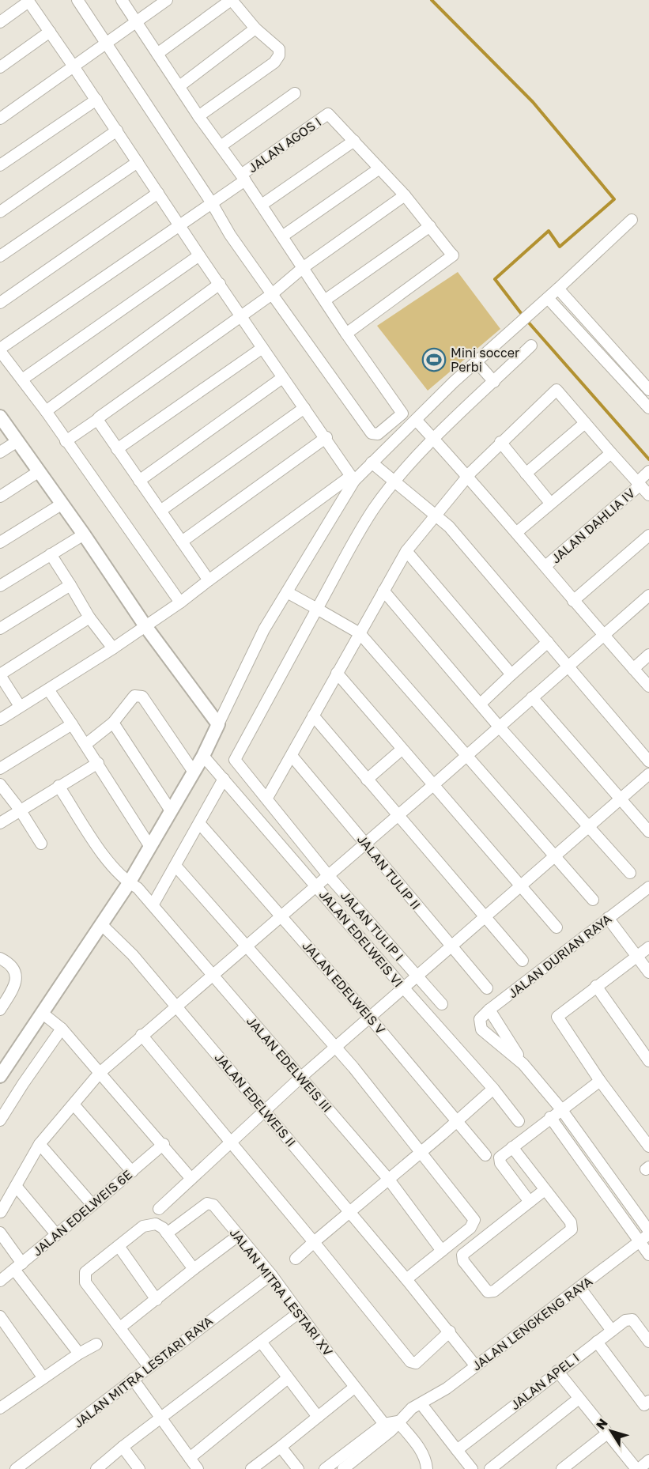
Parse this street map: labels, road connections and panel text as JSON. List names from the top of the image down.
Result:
{
  "streets": {
    "street": [
      "JALAN AGOS I",
      "JALAN DAHLIA IV",
      "JALAN TULIP II",
      "JALAN TULIP I",
      "JALAN EDELWEIS VI",
      "JALAN DURIAN RAYA",
      "JALAN EDELWEIS V",
      "JALAN EDELWEIS III",
      "JALAN EDELWEIS II",
      "JALAN EDELWEIS 6E",
      "JALAN MITRA LESTARI XV",
      "JALAN LENGKENG RAYA",
      "JALAN MITRA LESTARI RAYA",
      "JALAN APEL I"
    ]
  },
  "crossings": [
    ["JALAN TULIP I", "JALAN EDELWEIS VI"],
    ["JALAN EDELWEIS II", "JALAN LENGKENG RAYA"],
    ["JALAN MITRA LESTARI XV", "JALAN MITRA LESTARI RAYA"]
  ],
  "places": {
    "sports": ["Mini soccer Perbi"]
  },
  "north": "top left"
}
